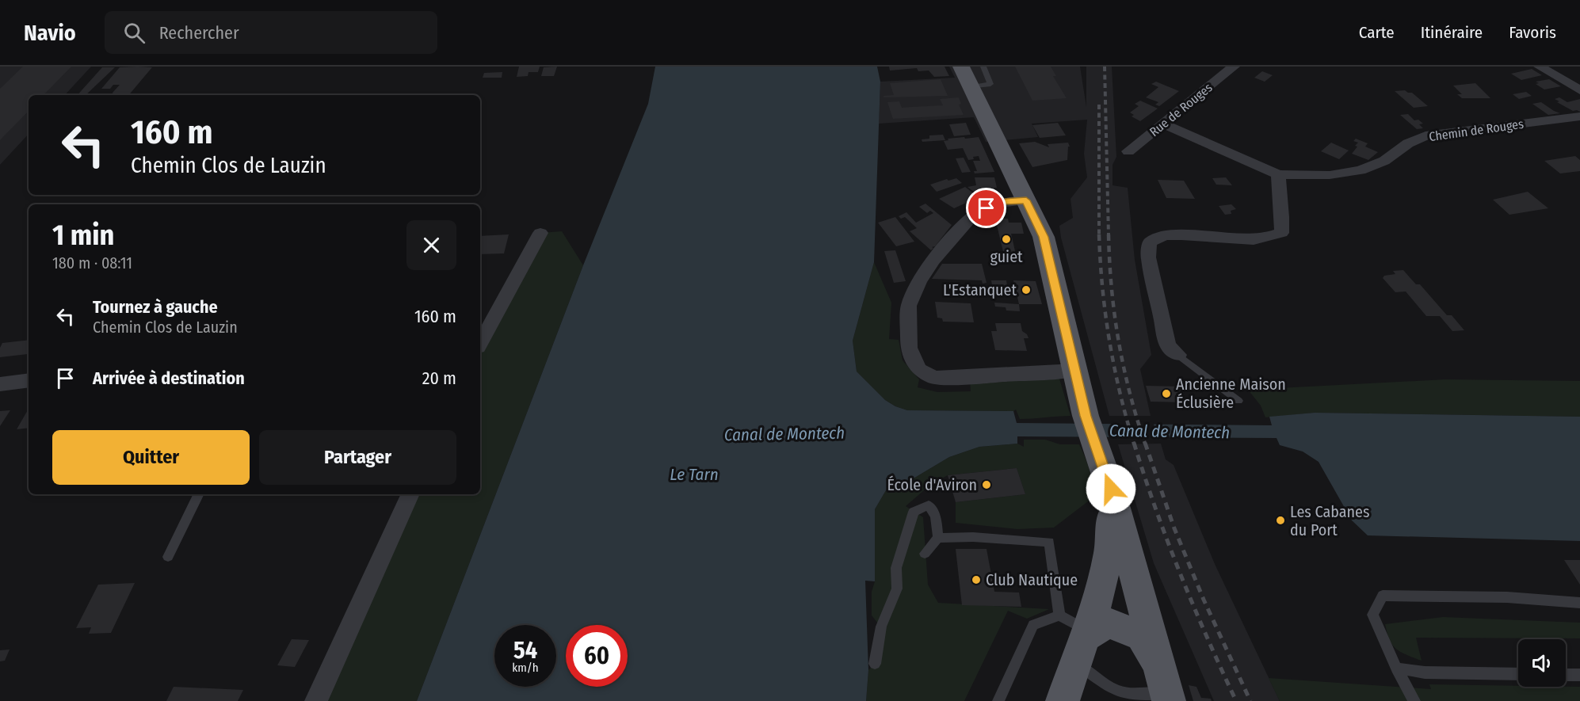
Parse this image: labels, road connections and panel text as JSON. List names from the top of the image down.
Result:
{
  "streets": {
    "street": ["Rue de Rouges", "Chemin de Rouges"]
  },
  "crossings": [
    ["Rue de Rouges", "Chemin de Rouges"]
  ],
  "water": ["Canal de Montech", "Le Tarn"],
  "places": [
    "guiet",
    "L'Estanquet",
    "Ancienne Maison Éclusière",
    "École d'Aviron",
    "Les Cabanes du Port",
    "Club Nautique"
  ],
  "page": {
    "header": "Navio",
    "search": "Rechercher",
    "nav": ["Carte", "Itinéraire", "Favoris"],
    "turn": ["160 m", "Chemin Clos de Lauzin"],
    "heading": ["1 min", "180 m · 08:11"],
    "list": [
      {
        "name": "Tournez à gauche",
        "note": "Chemin Clos de Lauzin",
        "value": "160 m"
      },
      {
        "name": "Arrivée à destination",
        "value": "20 m"
      }
    ],
    "buttons": ["Quitter", "Partager"],
    "speed": "54 km/h",
    "limit": "60"
  }
}
